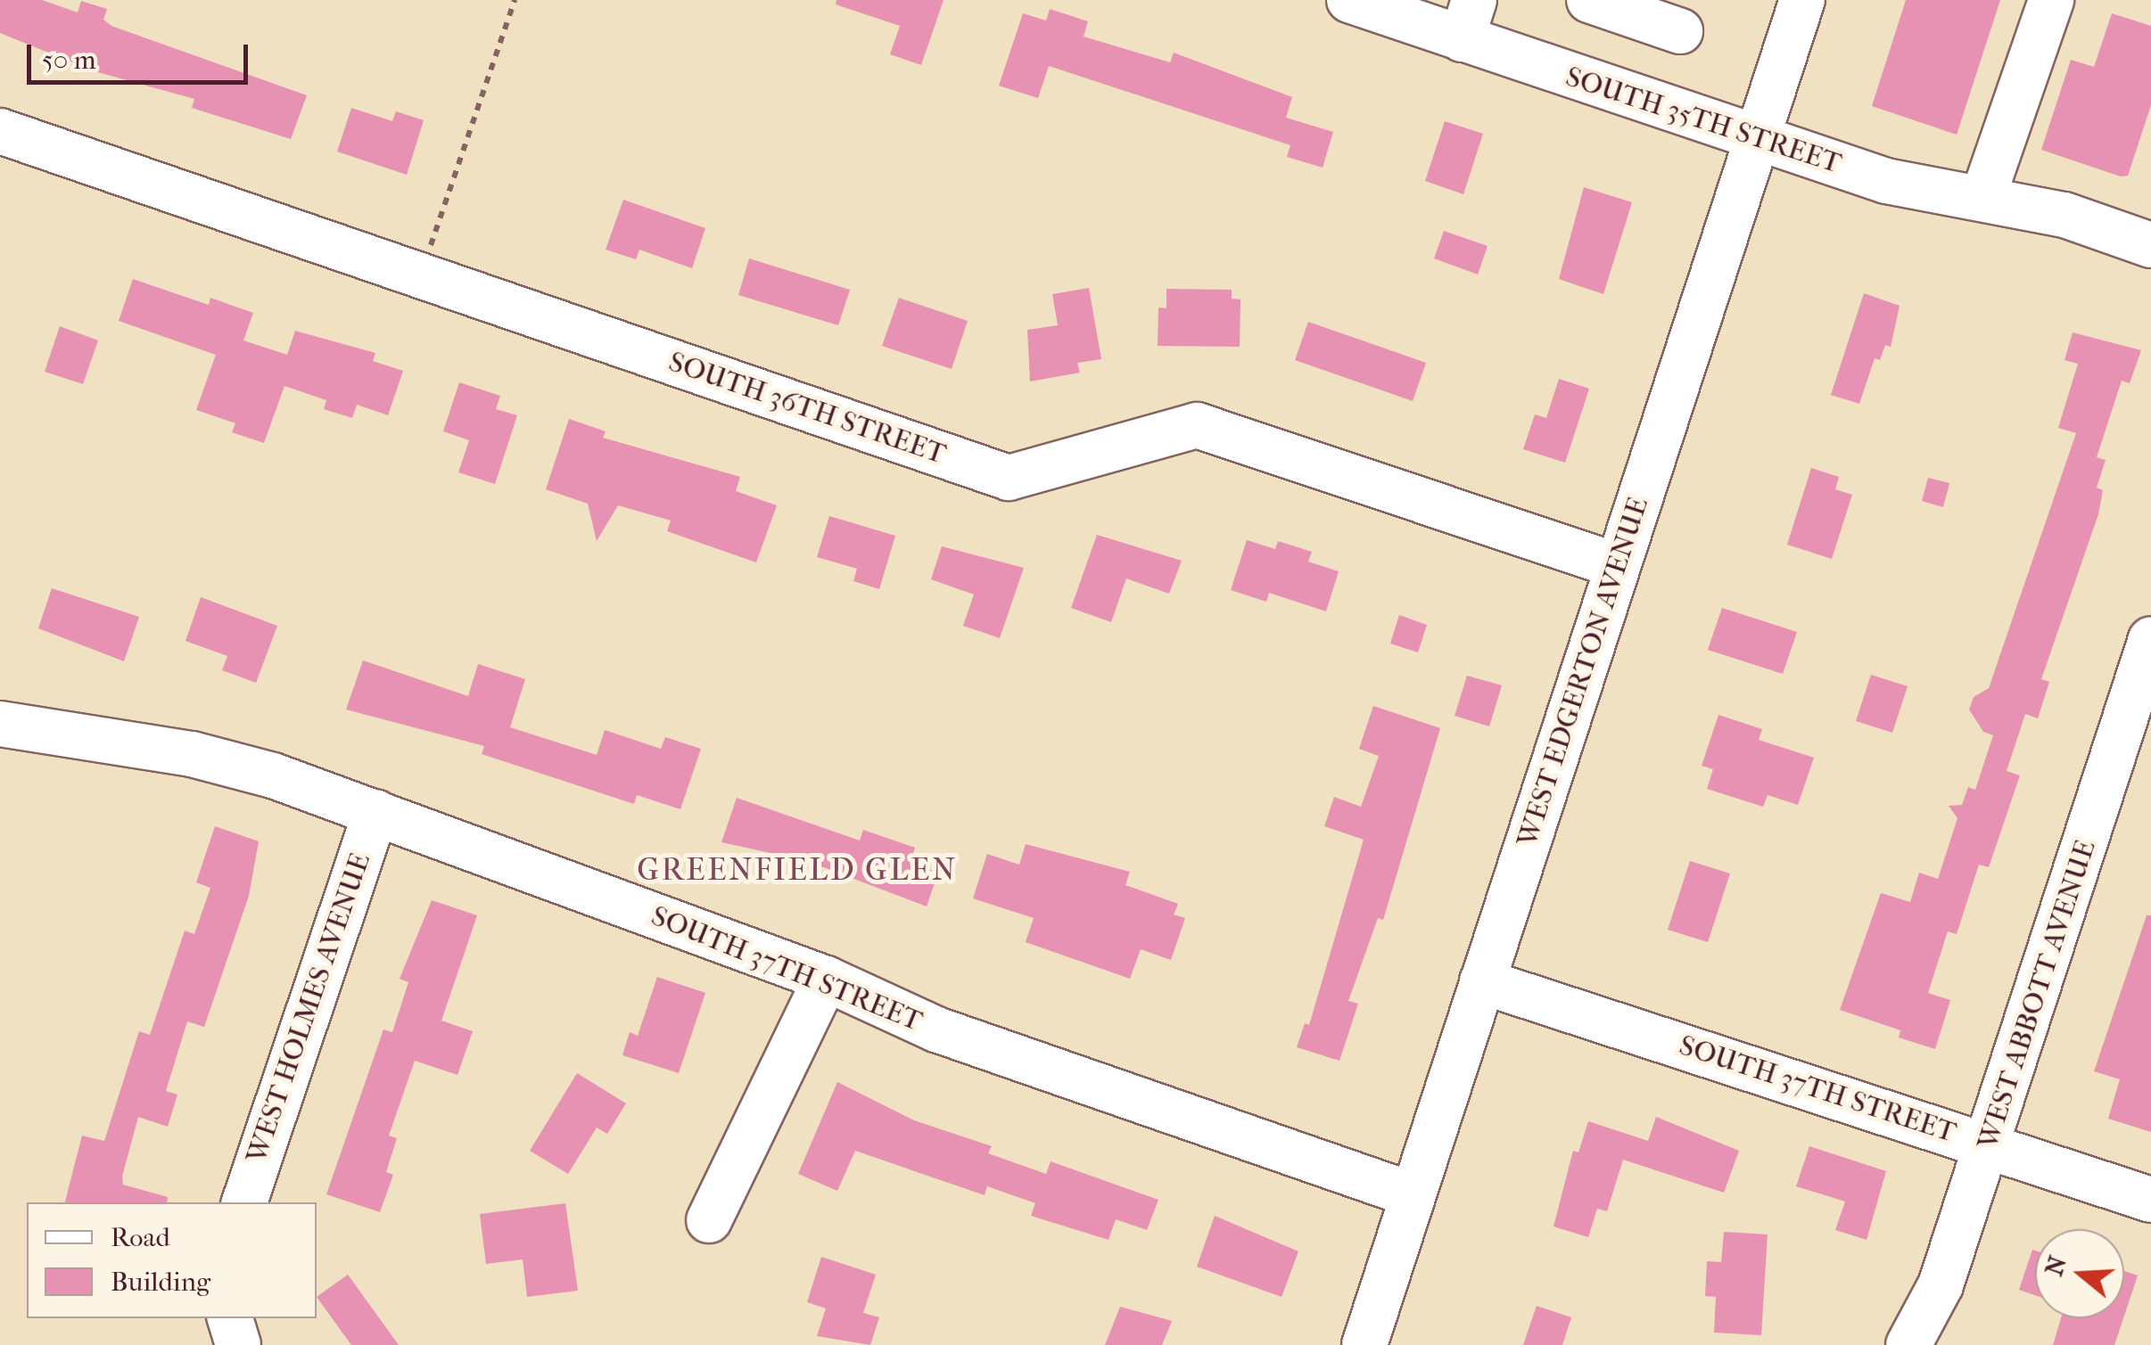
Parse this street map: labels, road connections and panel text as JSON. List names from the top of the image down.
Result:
{
  "streets": {
    "street": [
      "SOUTH 35TH STREET",
      "SOUTH 36TH STREET",
      "WEST EDGERTON AVENUE",
      "SOUTH 37TH STREET",
      "WEST ABBOTT AVENUE",
      "WEST HOLMES AVENUE"
    ]
  },
  "crossings": [
    ["SOUTH 35TH STREET", "WEST EDGERTON AVENUE"],
    ["SOUTH 36TH STREET", "WEST EDGERTON AVENUE"],
    ["WEST EDGERTON AVENUE", "SOUTH 37TH STREET"],
    ["SOUTH 37TH STREET", "WEST ABBOTT AVENUE"],
    ["SOUTH 37TH STREET", "WEST HOLMES AVENUE"]
  ],
  "districts": ["GREENFIELD GLEN"],
  "legend": ["Road", "Building"],
  "scale_bar": "50 m",
  "north": "left"
}
